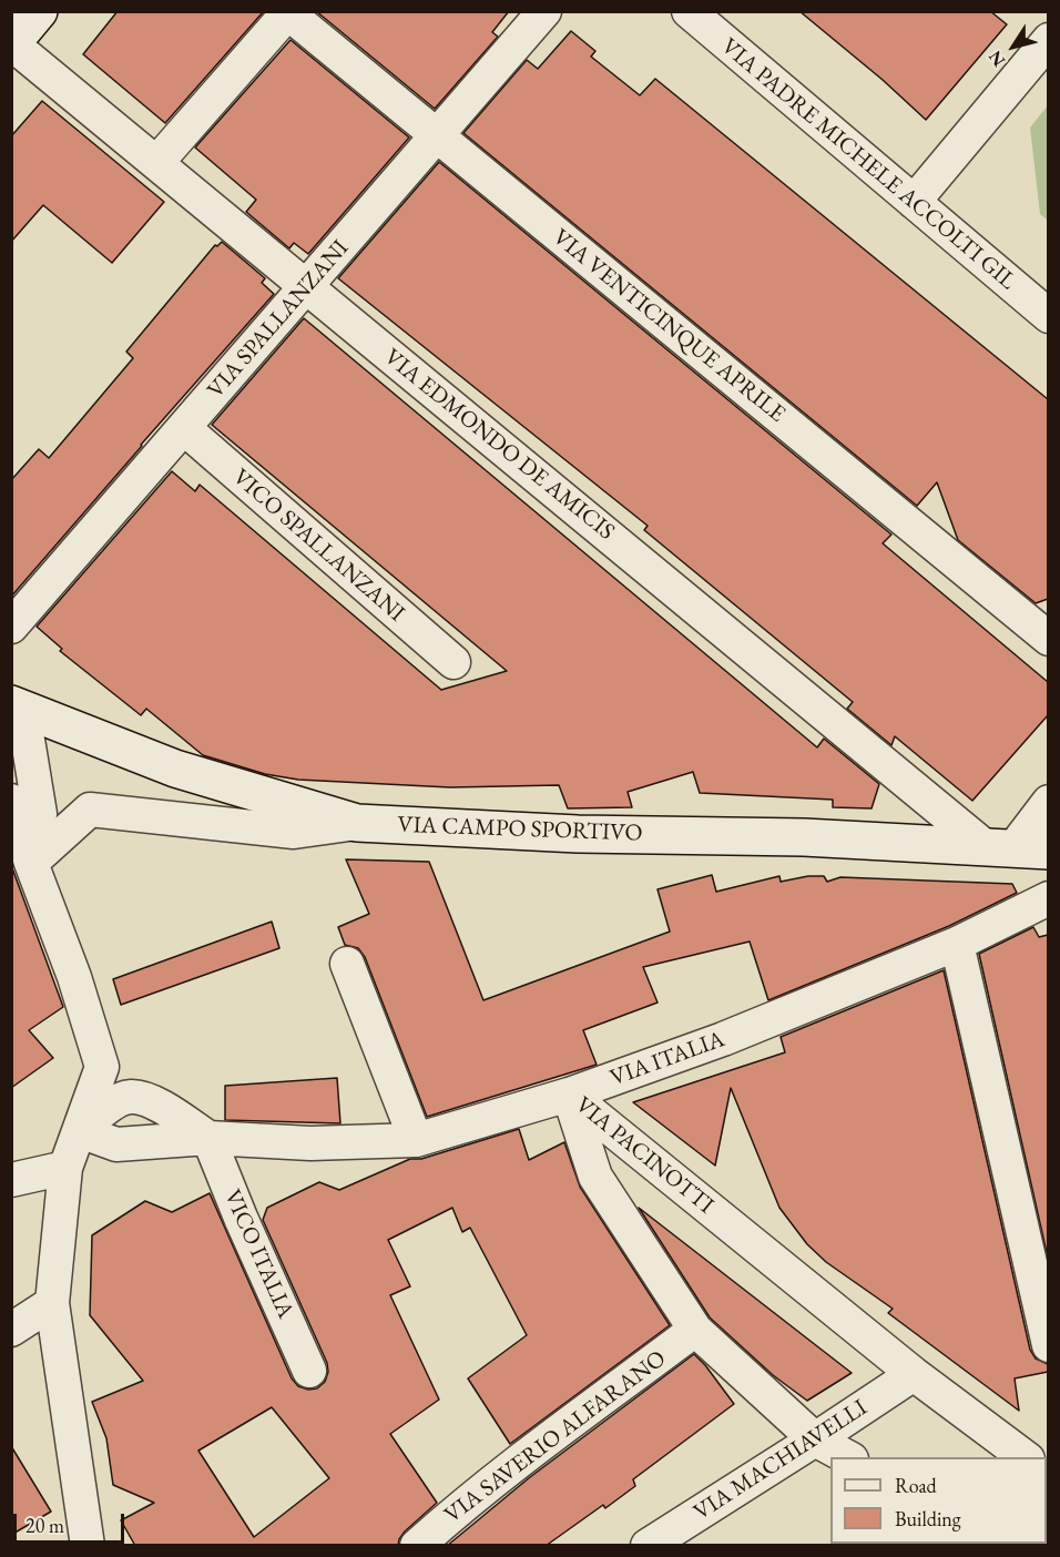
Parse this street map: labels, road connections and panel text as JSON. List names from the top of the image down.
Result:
{
  "streets": {
    "street": [
      "VIA PADRE MICHELE ACCOLTI GIL",
      "VIA SPALLANZANI",
      "VIA VENTICINQUE APRILE",
      "VIA EDMONDO DE AMICIS",
      "VICO SPALLANZANI",
      "VIA CAMPO SPORTIVO",
      "VIA ITALIA",
      "VIA PACINOTTI",
      "VICO ITALIA",
      "VIA SAVERIO ALFARANO",
      "VIA MACHIAVELLI"
    ]
  },
  "crossings": [
    ["VIA SPALLANZANI", "VIA VENTICINQUE APRILE"],
    ["VIA SPALLANZANI", "VIA EDMONDO DE AMICIS"],
    ["VIA SPALLANZANI", "VICO SPALLANZANI"],
    ["VIA EDMONDO DE AMICIS", "VIA CAMPO SPORTIVO"],
    ["VIA ITALIA", "VIA PACINOTTI"],
    ["VIA ITALIA", "VICO ITALIA"],
    ["VIA PACINOTTI", "VIA SAVERIO ALFARANO"],
    ["VIA PACINOTTI", "VIA MACHIAVELLI"]
  ],
  "legend": ["Road", "Building"],
  "scale_bar": "20 m",
  "north": "bottom left"
}
